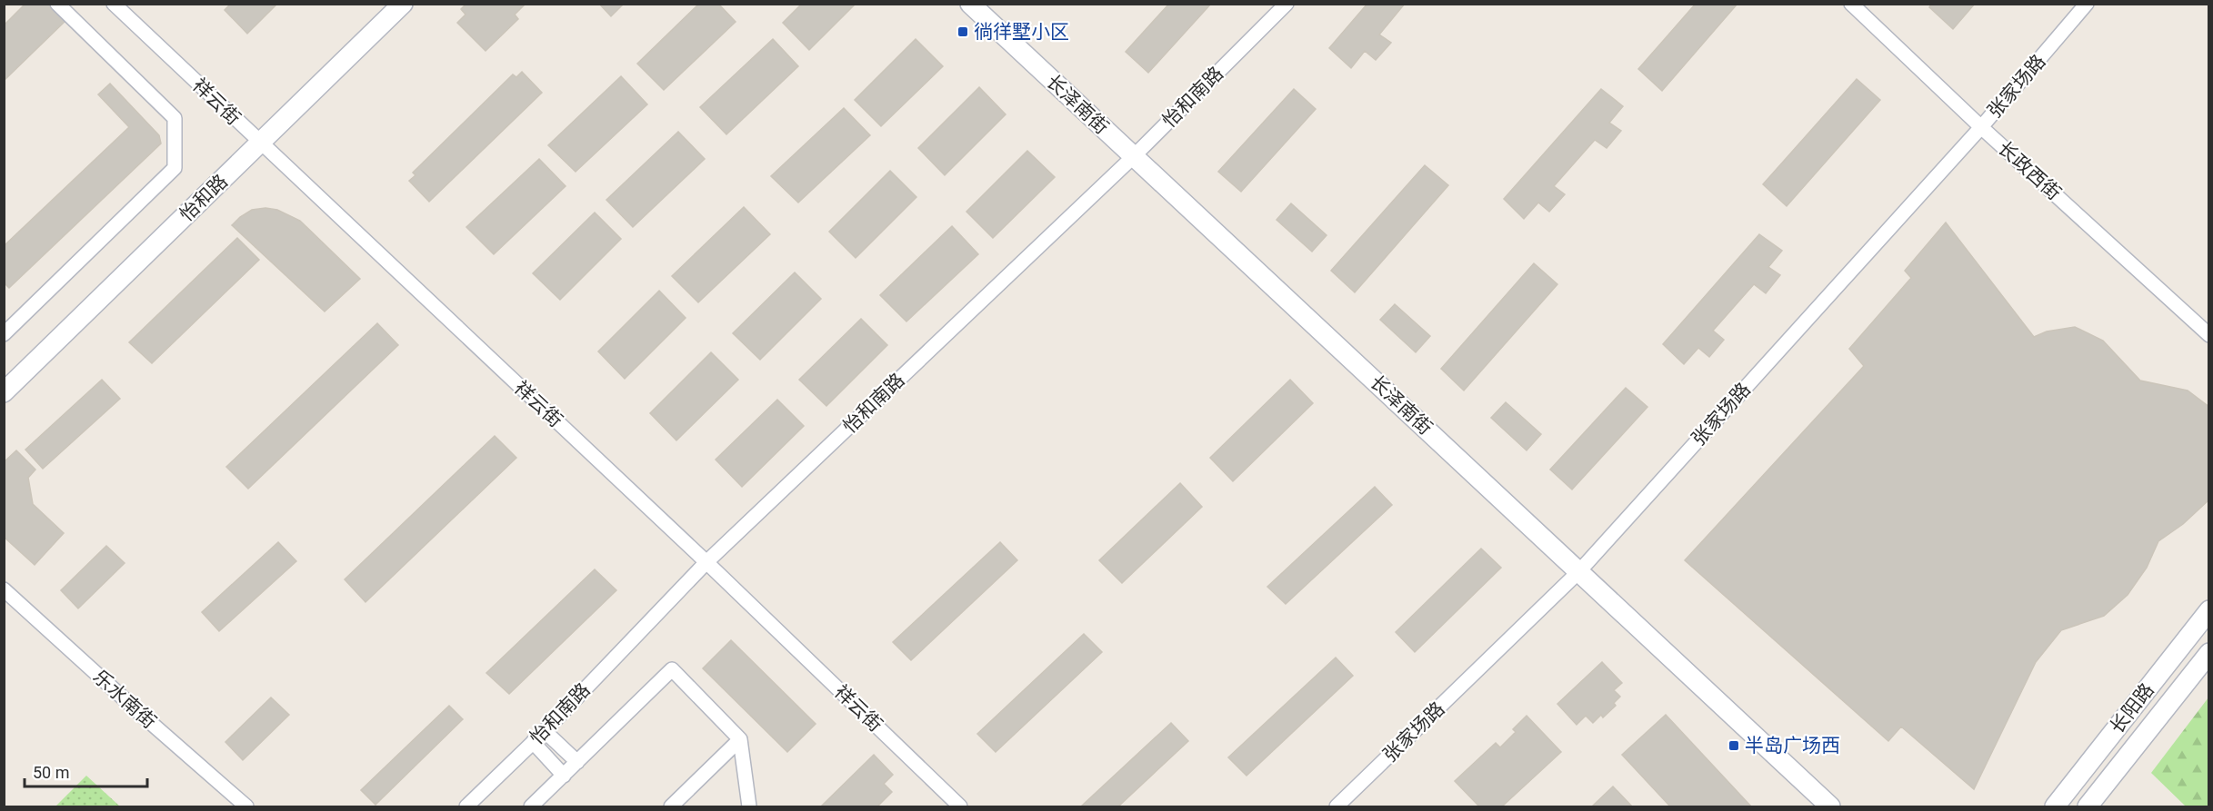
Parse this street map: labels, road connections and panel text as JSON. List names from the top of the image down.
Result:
{
  "streets": {
    "street": [
      "张家场路",
      "怡和南路",
      "祥云街",
      "长泽南街",
      "长政西街",
      "怡和路",
      "乐水南街",
      "长阳路"
    ]
  },
  "crossings": [
    ["张家场路", "长泽南街"],
    ["张家场路", "长政西街"],
    ["怡和南路", "祥云街"],
    ["怡和南路", "长泽南街"],
    ["祥云街", "怡和路"]
  ],
  "places": {
    "transit": ["徜徉墅小区", "半岛广场西"]
  },
  "scale_bar": "50 m"
}
